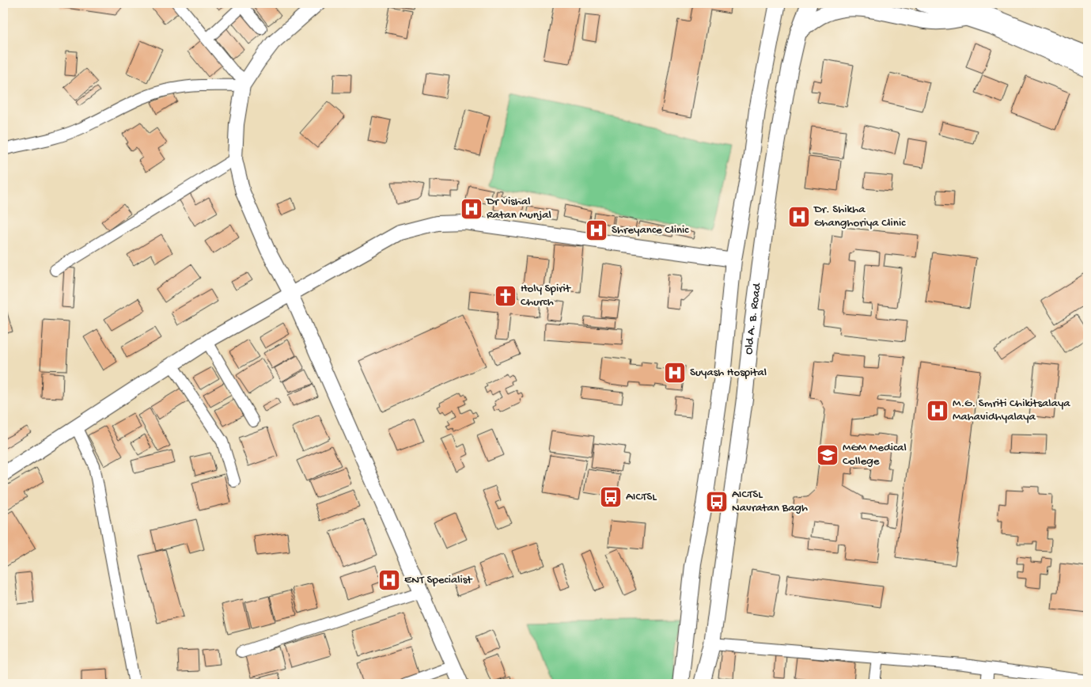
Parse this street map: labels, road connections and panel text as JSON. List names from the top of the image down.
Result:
{
  "streets": {
    "main road": ["Old A. B. Road"]
  },
  "places": {
    "hospital": [
      "Dr Vishal Ratan Munjal",
      "Dr. Shikha Ghanghoriya Clinic",
      "Shreyance Clinic",
      "Suyash Hospital",
      "M.G. Smriti Chikitsalaya Mahavidhyalaya",
      "ENT Specialist"
    ],
    "church": ["Holy Spirit Church"],
    "school or university": ["MGM Medical College"],
    "bus stop": ["AICTSL", "AICTSL Navratan Bagh"]
  }
}
